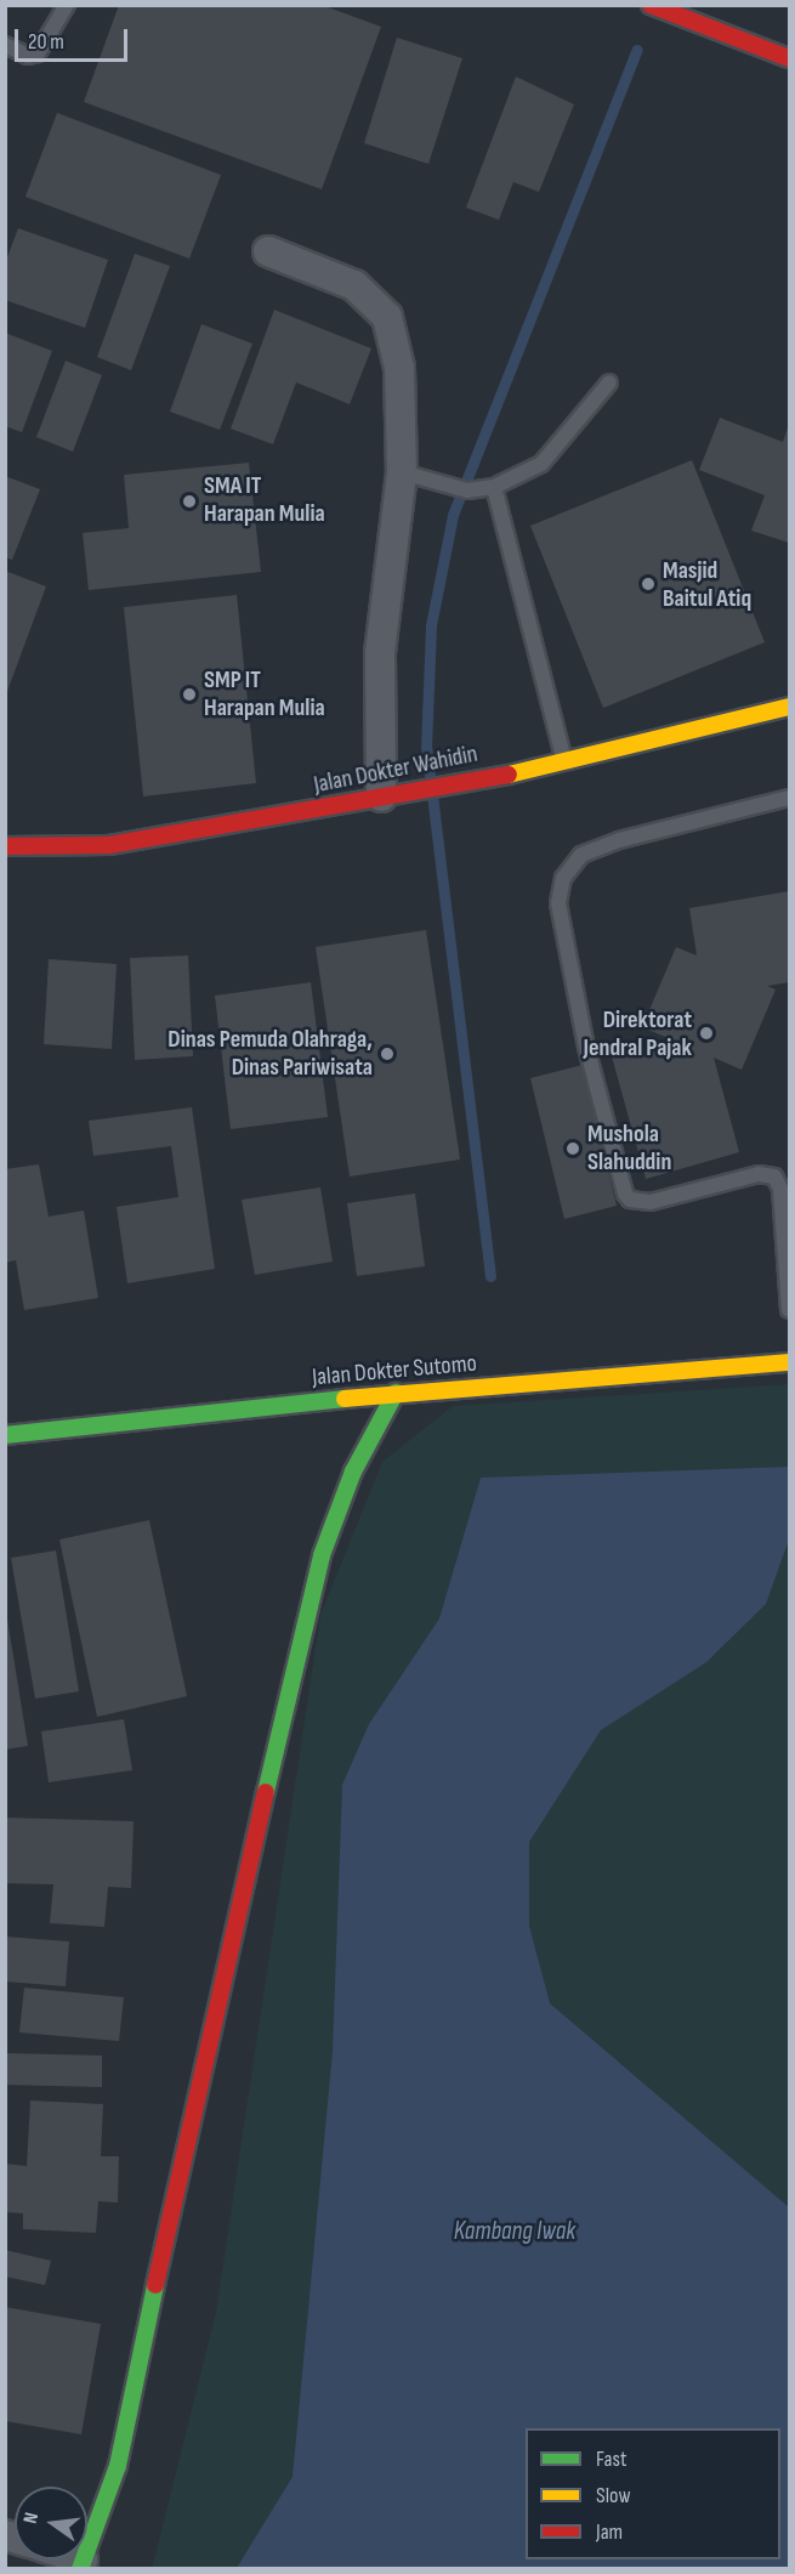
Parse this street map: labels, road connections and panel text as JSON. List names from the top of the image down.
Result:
{
  "streets": {
    "street": ["Jalan Dokter Wahidin", "Jalan Dokter Sutomo"]
  },
  "water": ["Kambang Iwak"],
  "places": [
    "SMA IT Harapan Mulia",
    "Masjid Baitul Atiq",
    "SMP IT Harapan Mulia",
    "Direktorat Jendral Pajak",
    "Dinas Pemuda Olahraga, Dinas Pariwisata",
    "Mushola Slahuddin"
  ],
  "legend": ["Fast", "Slow", "Jam"],
  "scale_bar": "20 m",
  "north": "left"
}
